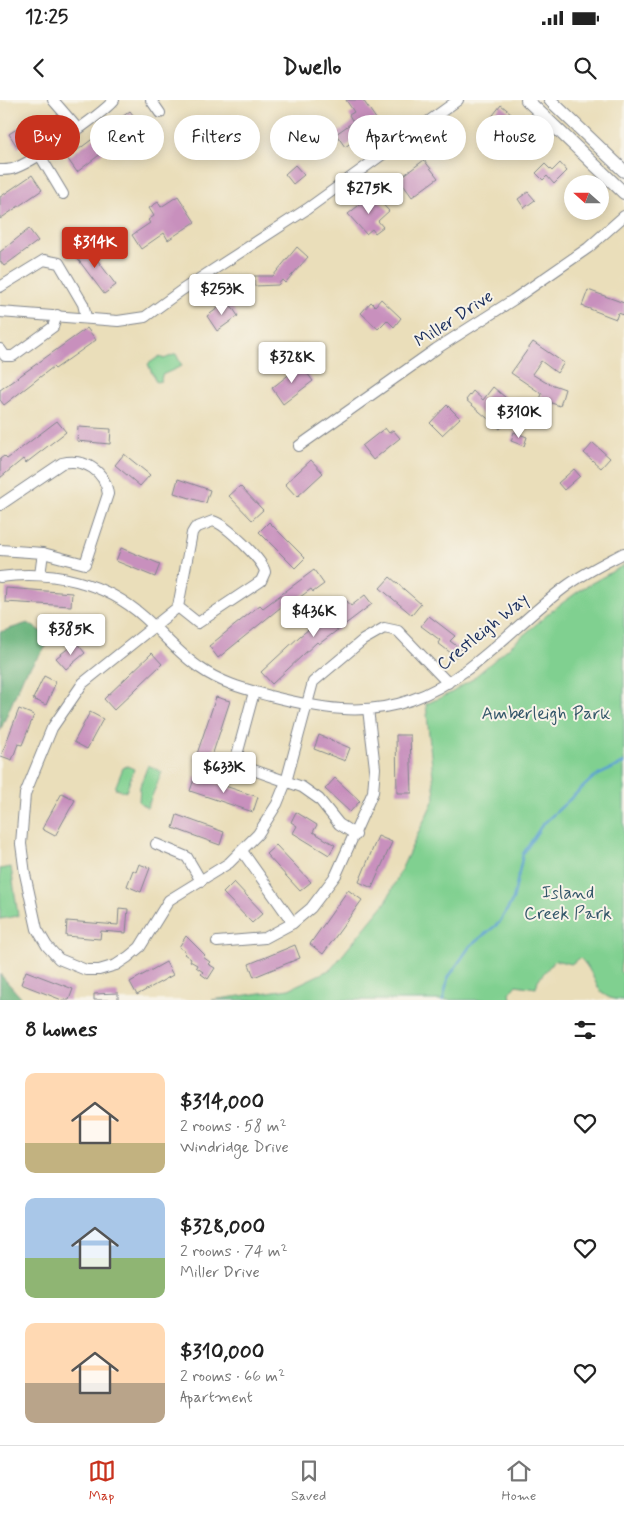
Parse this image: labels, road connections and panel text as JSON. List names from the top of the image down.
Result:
{
  "streets": {
    "street": ["Miller Drive", "Crestleigh Way"]
  },
  "parks": ["Amberleigh Park", "Island Creek Park"],
  "north": "left",
  "page": {
    "status": "12:25",
    "header": "Dwello",
    "chip": [
      "Buy",
      "Rent",
      "Filters",
      "New",
      "Apartment",
      "House"
    ],
    "price": [
      "$275K",
      "$314K",
      "$253K",
      "$328K",
      "$310K",
      "$436K",
      "$385K",
      "$633K"
    ],
    "heading": "8 homes",
    "list": [
      {
        "name": "$314,000",
        "note": "2 rooms · 58 m² · Windridge Drive"
      },
      {
        "name": "$328,000",
        "note": "2 rooms · 74 m² · Miller Drive"
      },
      {
        "name": "$310,000",
        "note": "2 rooms · 66 m² · Apartment"
      }
    ],
    "tabs": ["Map", "Saved", "Home"]
  }
}
